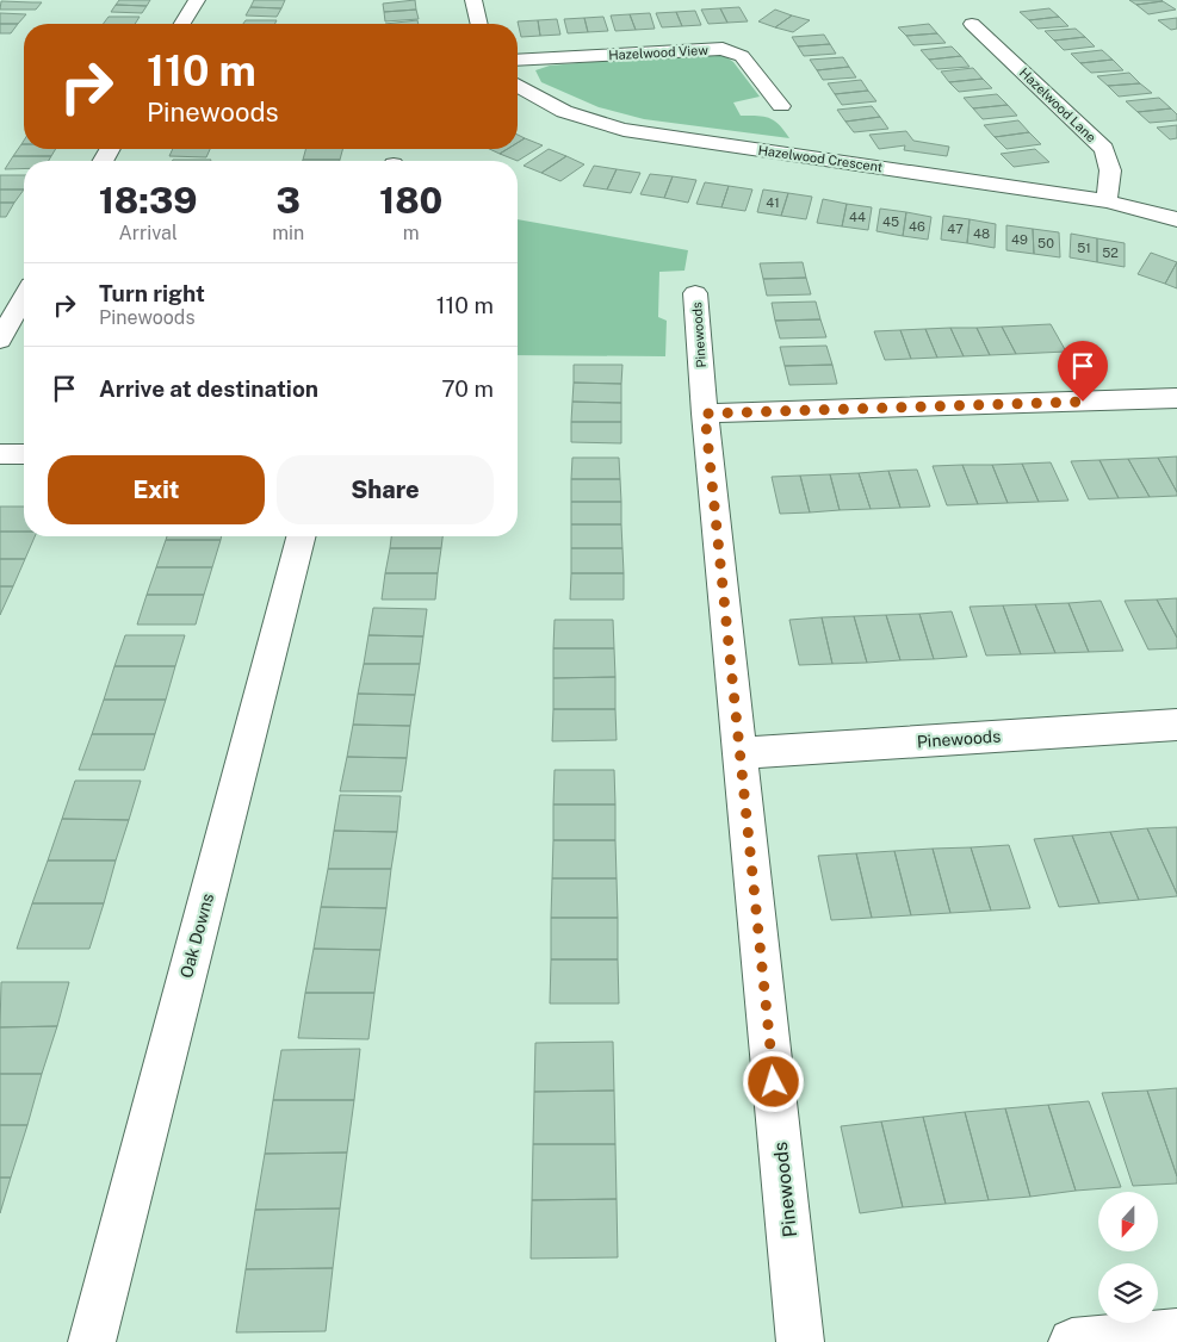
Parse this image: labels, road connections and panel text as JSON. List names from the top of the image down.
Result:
{
  "streets": {
    "street": [
      "Hazelwood View",
      "Hazelwood Lane",
      "Hazelwood Crescent",
      "Pinewoods",
      "Oak Downs"
    ]
  },
  "crossings": [
    ["Hazelwood Lane", "Hazelwood Crescent"]
  ],
  "house_numbers": [
    "41",
    "44",
    "45",
    "46",
    "47",
    "48",
    "49",
    "50",
    "51",
    "52"
  ],
  "north": "bottom",
  "page": {
    "turn": ["110 m", "Pinewoods"],
    "eta": [
      "18:39",
      "Arrival",
      "3",
      "min",
      "180",
      "m"
    ],
    "list": [
      {
        "name": "Turn right",
        "note": "Pinewoods",
        "value": "110 m"
      },
      {
        "name": "Arrive at destination",
        "value": "70 m"
      }
    ],
    "buttons": ["Exit", "Share"]
  }
}
